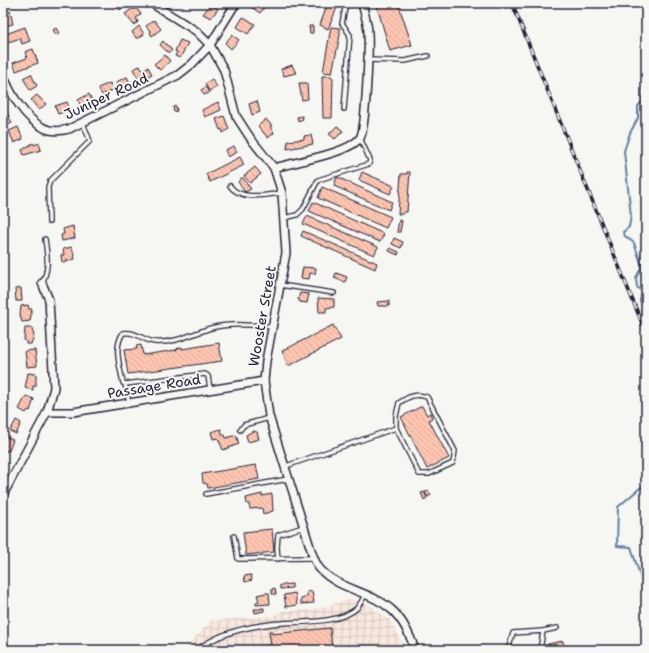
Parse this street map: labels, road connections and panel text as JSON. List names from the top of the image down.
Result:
{
  "streets": {
    "street": ["Juniper Road", "Wooster Street", "Passage Road"]
  },
  "crossings": [
    ["Juniper Road", "Wooster Street"],
    ["Wooster Street", "Passage Road"]
  ]
}
